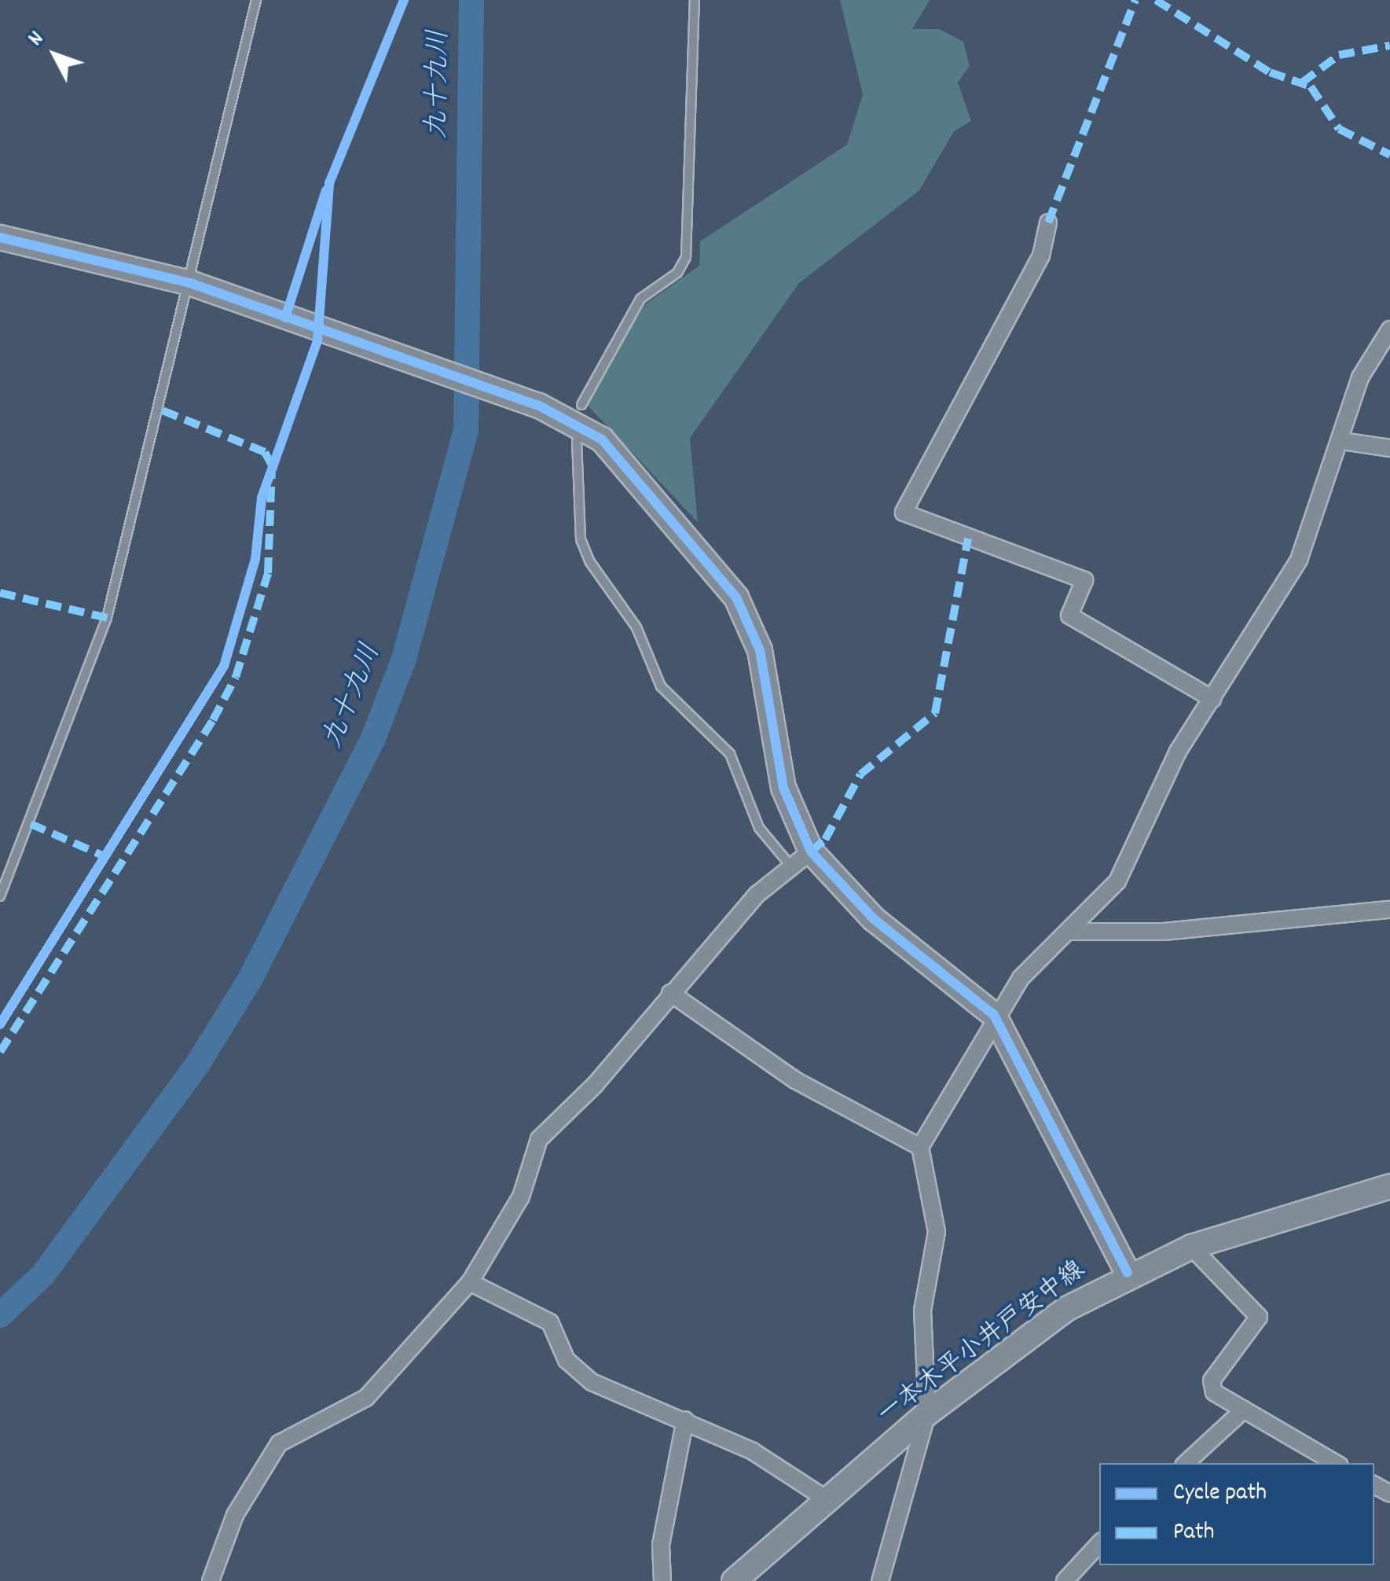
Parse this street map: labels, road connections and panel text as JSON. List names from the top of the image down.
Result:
{
  "streets": {
    "street": ["一本木平小井戸安中線"]
  },
  "water": ["九十九川"],
  "legend": ["Cycle path", "Path"],
  "north": "top left"
}
